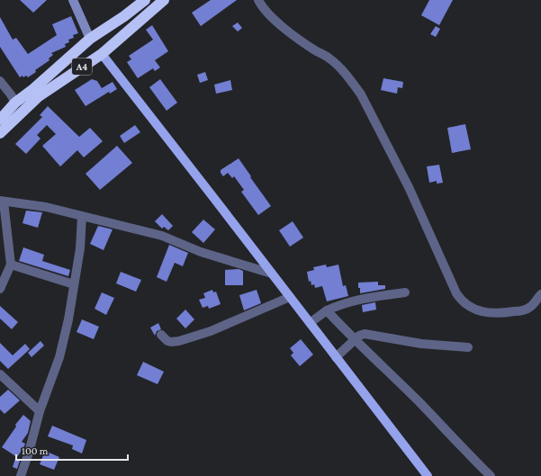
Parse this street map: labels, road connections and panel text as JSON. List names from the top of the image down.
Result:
{
  "streets": {
    "highway": ["A4"]
  },
  "scale_bar": "100 m"
}
